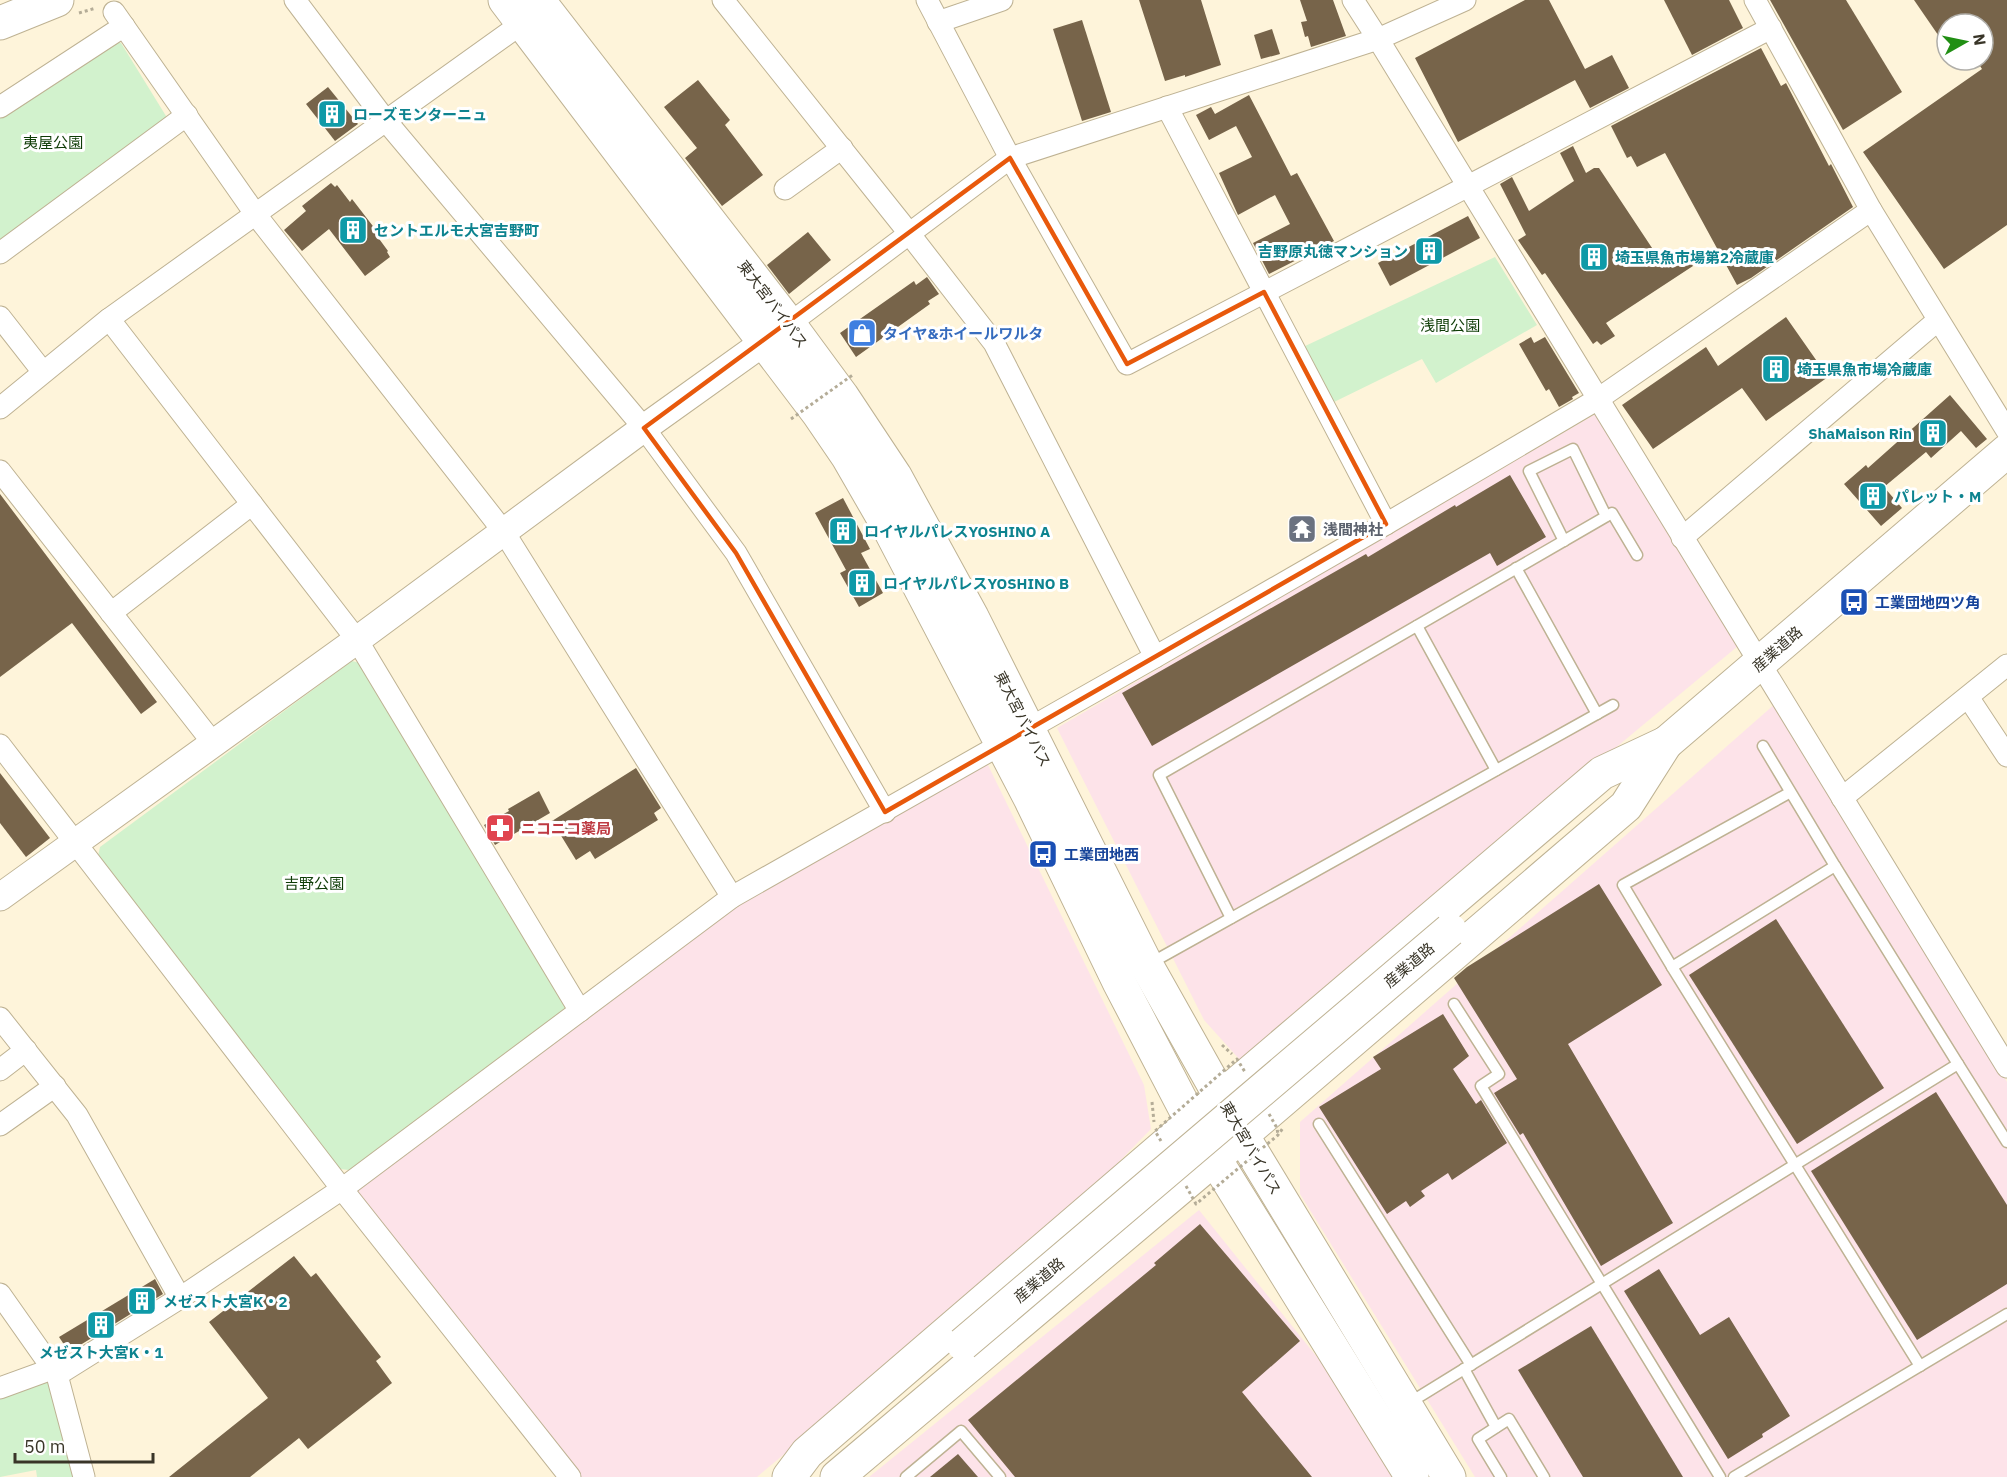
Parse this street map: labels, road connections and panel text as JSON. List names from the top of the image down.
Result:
{
  "streets": {
    "main road": ["東大宮バイパス", "産業道路"]
  },
  "parks": ["夷屋公園", "浅間公園", "吉野公園"],
  "places": {
    "building": [
      "ローズモンターニュ",
      "セントエルモ大宮吉野町",
      "吉野原丸徳マンション",
      "埼玉県魚市場第2冷蔵庫",
      "埼玉県魚市場冷蔵庫",
      "ShaMaison Rin",
      "パレット・M",
      "ロイヤルパレスYOSHINO A",
      "ロイヤルパレスYOSHINO B",
      "メゼスト大宮K・2",
      "メゼスト大宮K・1"
    ],
    "shop": ["タイヤ&ホイールワルタ"],
    "temple": ["浅間神社"],
    "bus stop": ["工業団地四ツ角", "工業団地西"],
    "pharmacy": ["ニコニコ薬局"]
  },
  "scale_bar": "50 m",
  "north": "right"
}
